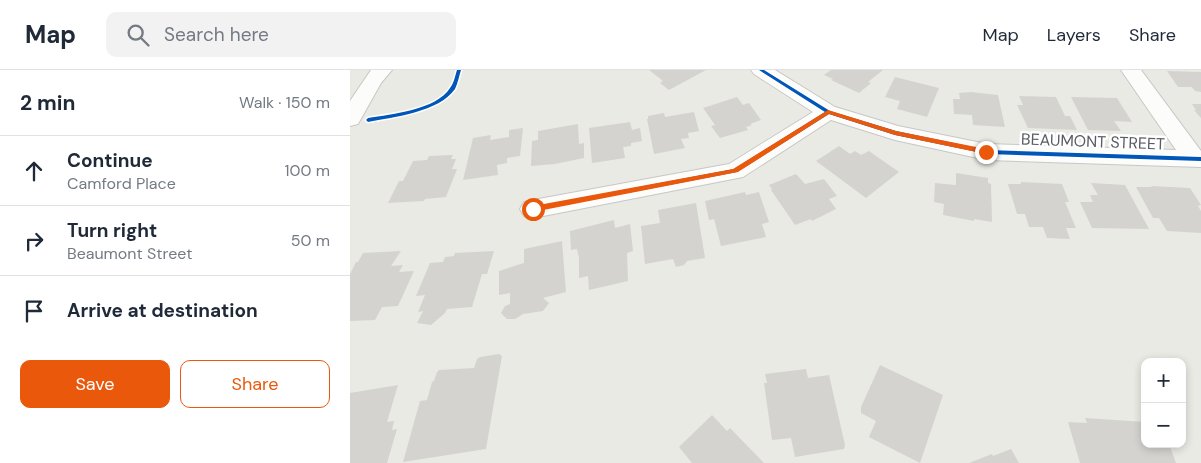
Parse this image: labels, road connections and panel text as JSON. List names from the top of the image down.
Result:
{
  "streets": {
    "street": ["BEAUMONT STREET"]
  },
  "page": {
    "header": "Map",
    "search": "Search here",
    "nav": ["Map", "Layers", "Share"],
    "heading": ["2 min", "Walk · 150 m"],
    "list": [
      ["Continue", "Camford Place", "100 m"],
      ["Turn right", "Beaumont Street", "50 m"],
      "Arrive at destination"
    ],
    "buttons": ["Save", "Share"],
    "map_buttons": ["+", "−"]
  }
}
